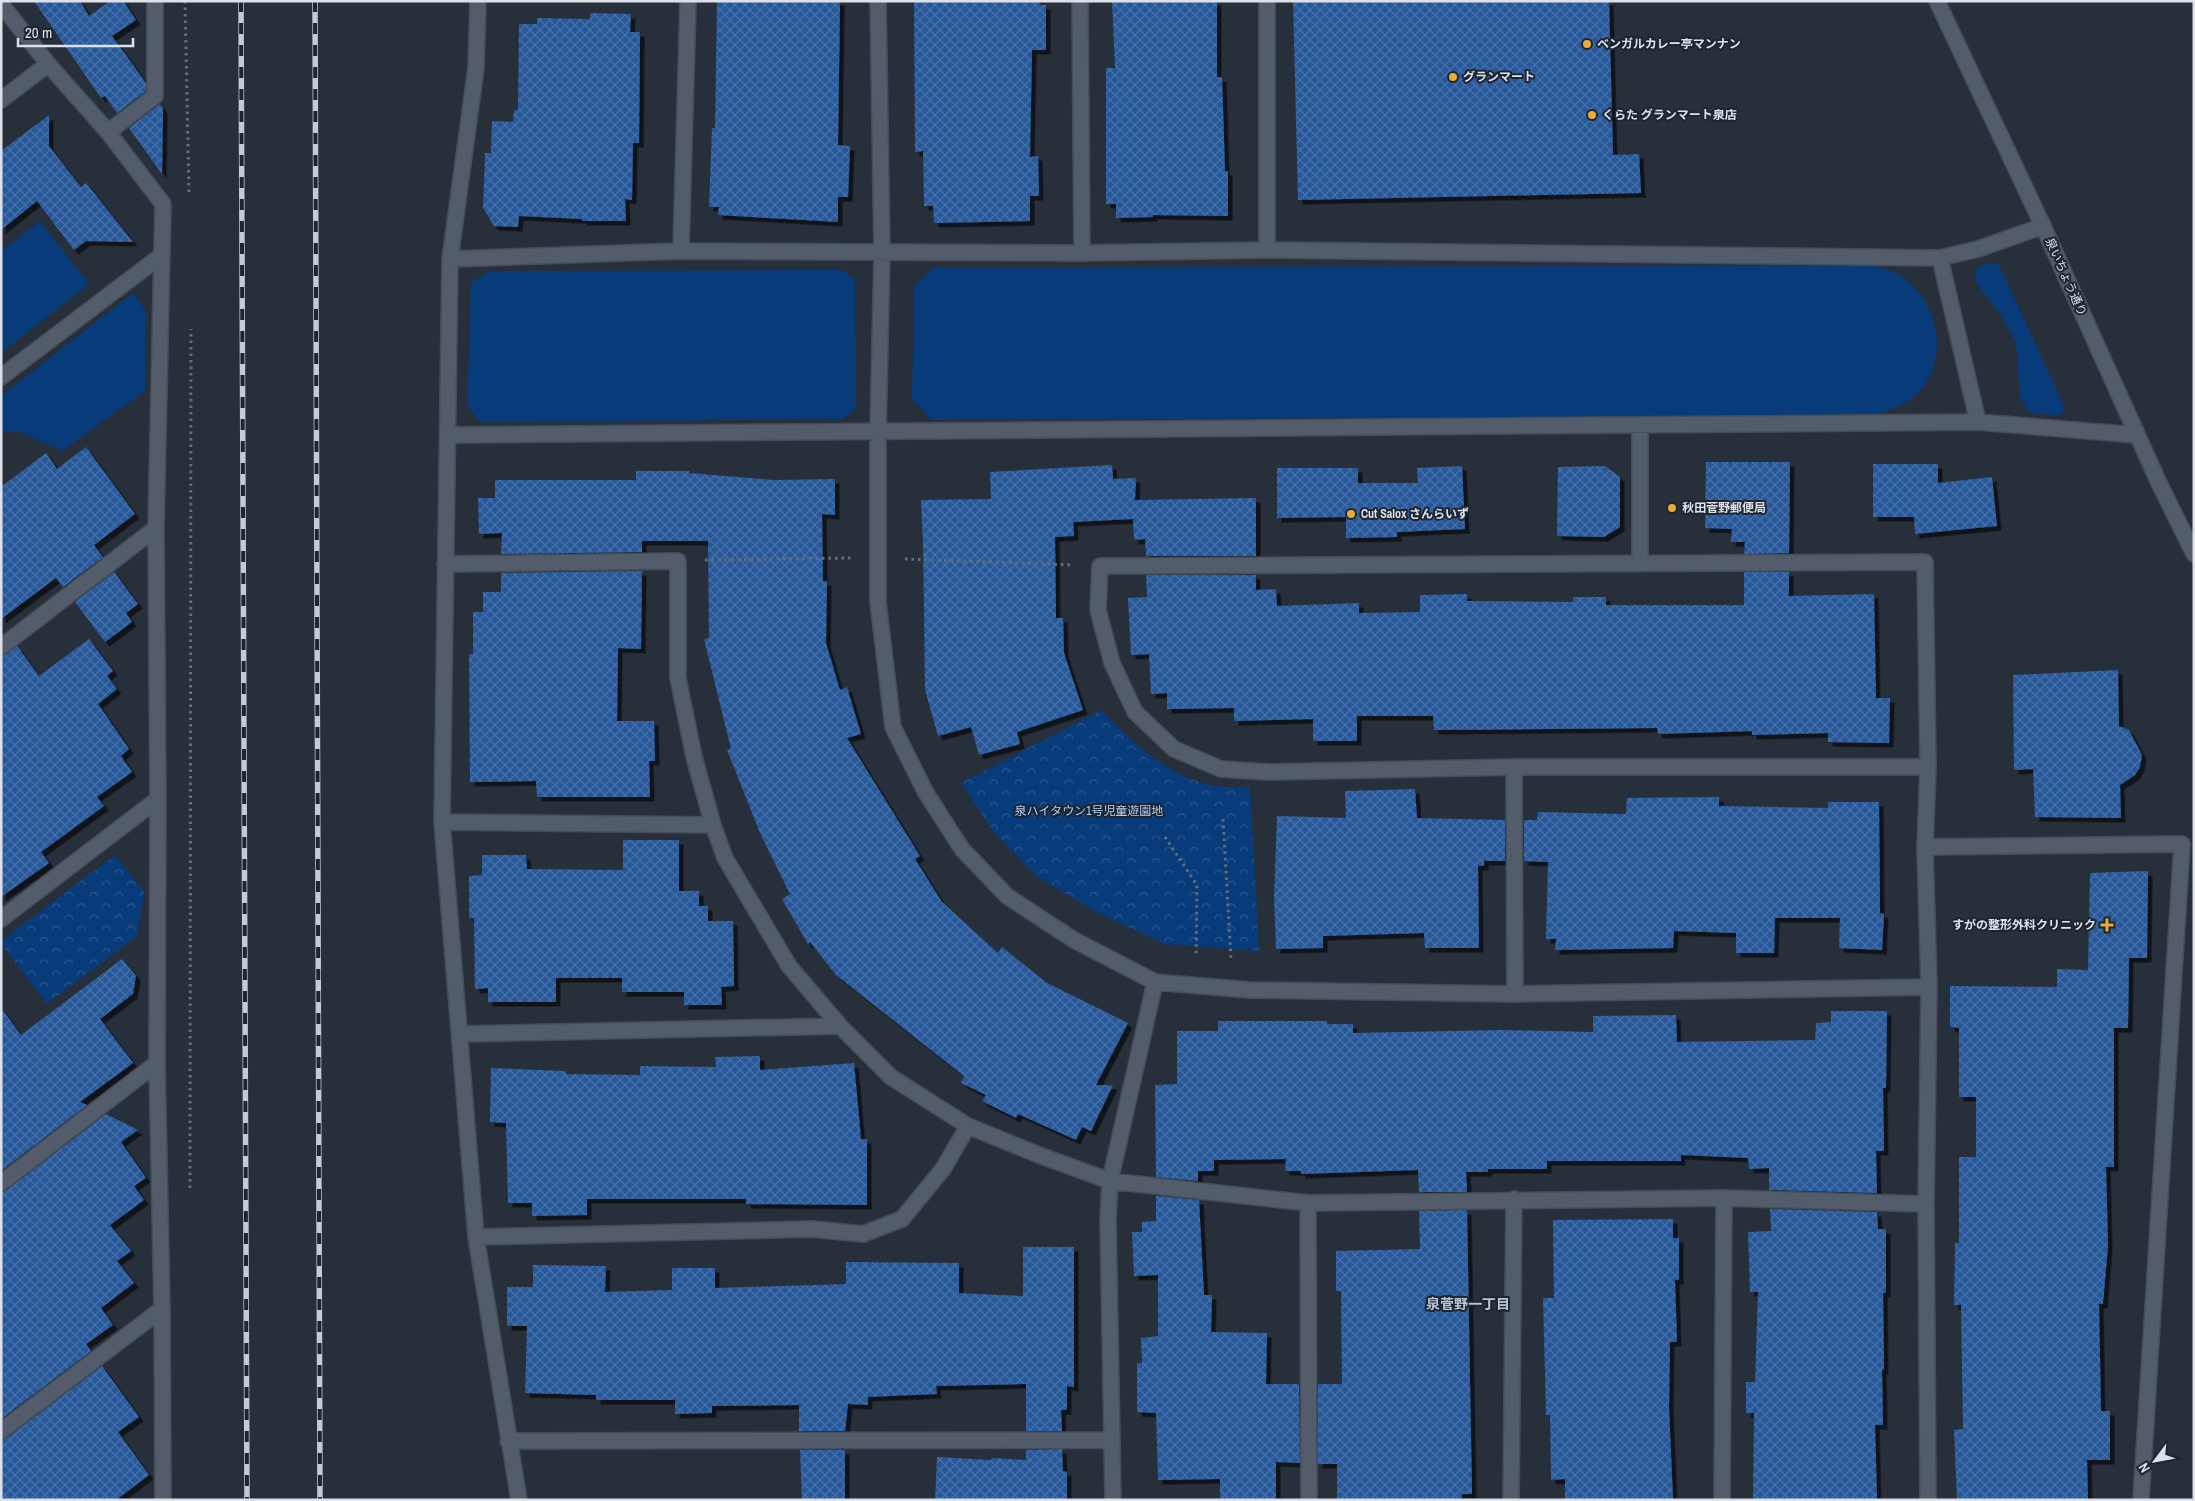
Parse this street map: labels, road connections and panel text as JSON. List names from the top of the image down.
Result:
{
  "streets": {
    "street": ["泉いちょう通り"]
  },
  "districts": ["泉菅野一丁目"],
  "parks": ["泉ハイタウン1号児童遊園地"],
  "places": {
    "other": [
      "ベンガルカレー亭マンナン",
      "グランマート",
      "くらた グランマート泉店",
      "秋田菅野郵便局",
      "Cut Salox さんらいず"
    ],
    "health": ["すがの整形外科クリニック"]
  },
  "scale_bar": "20 m",
  "north": "bottom left"
}
